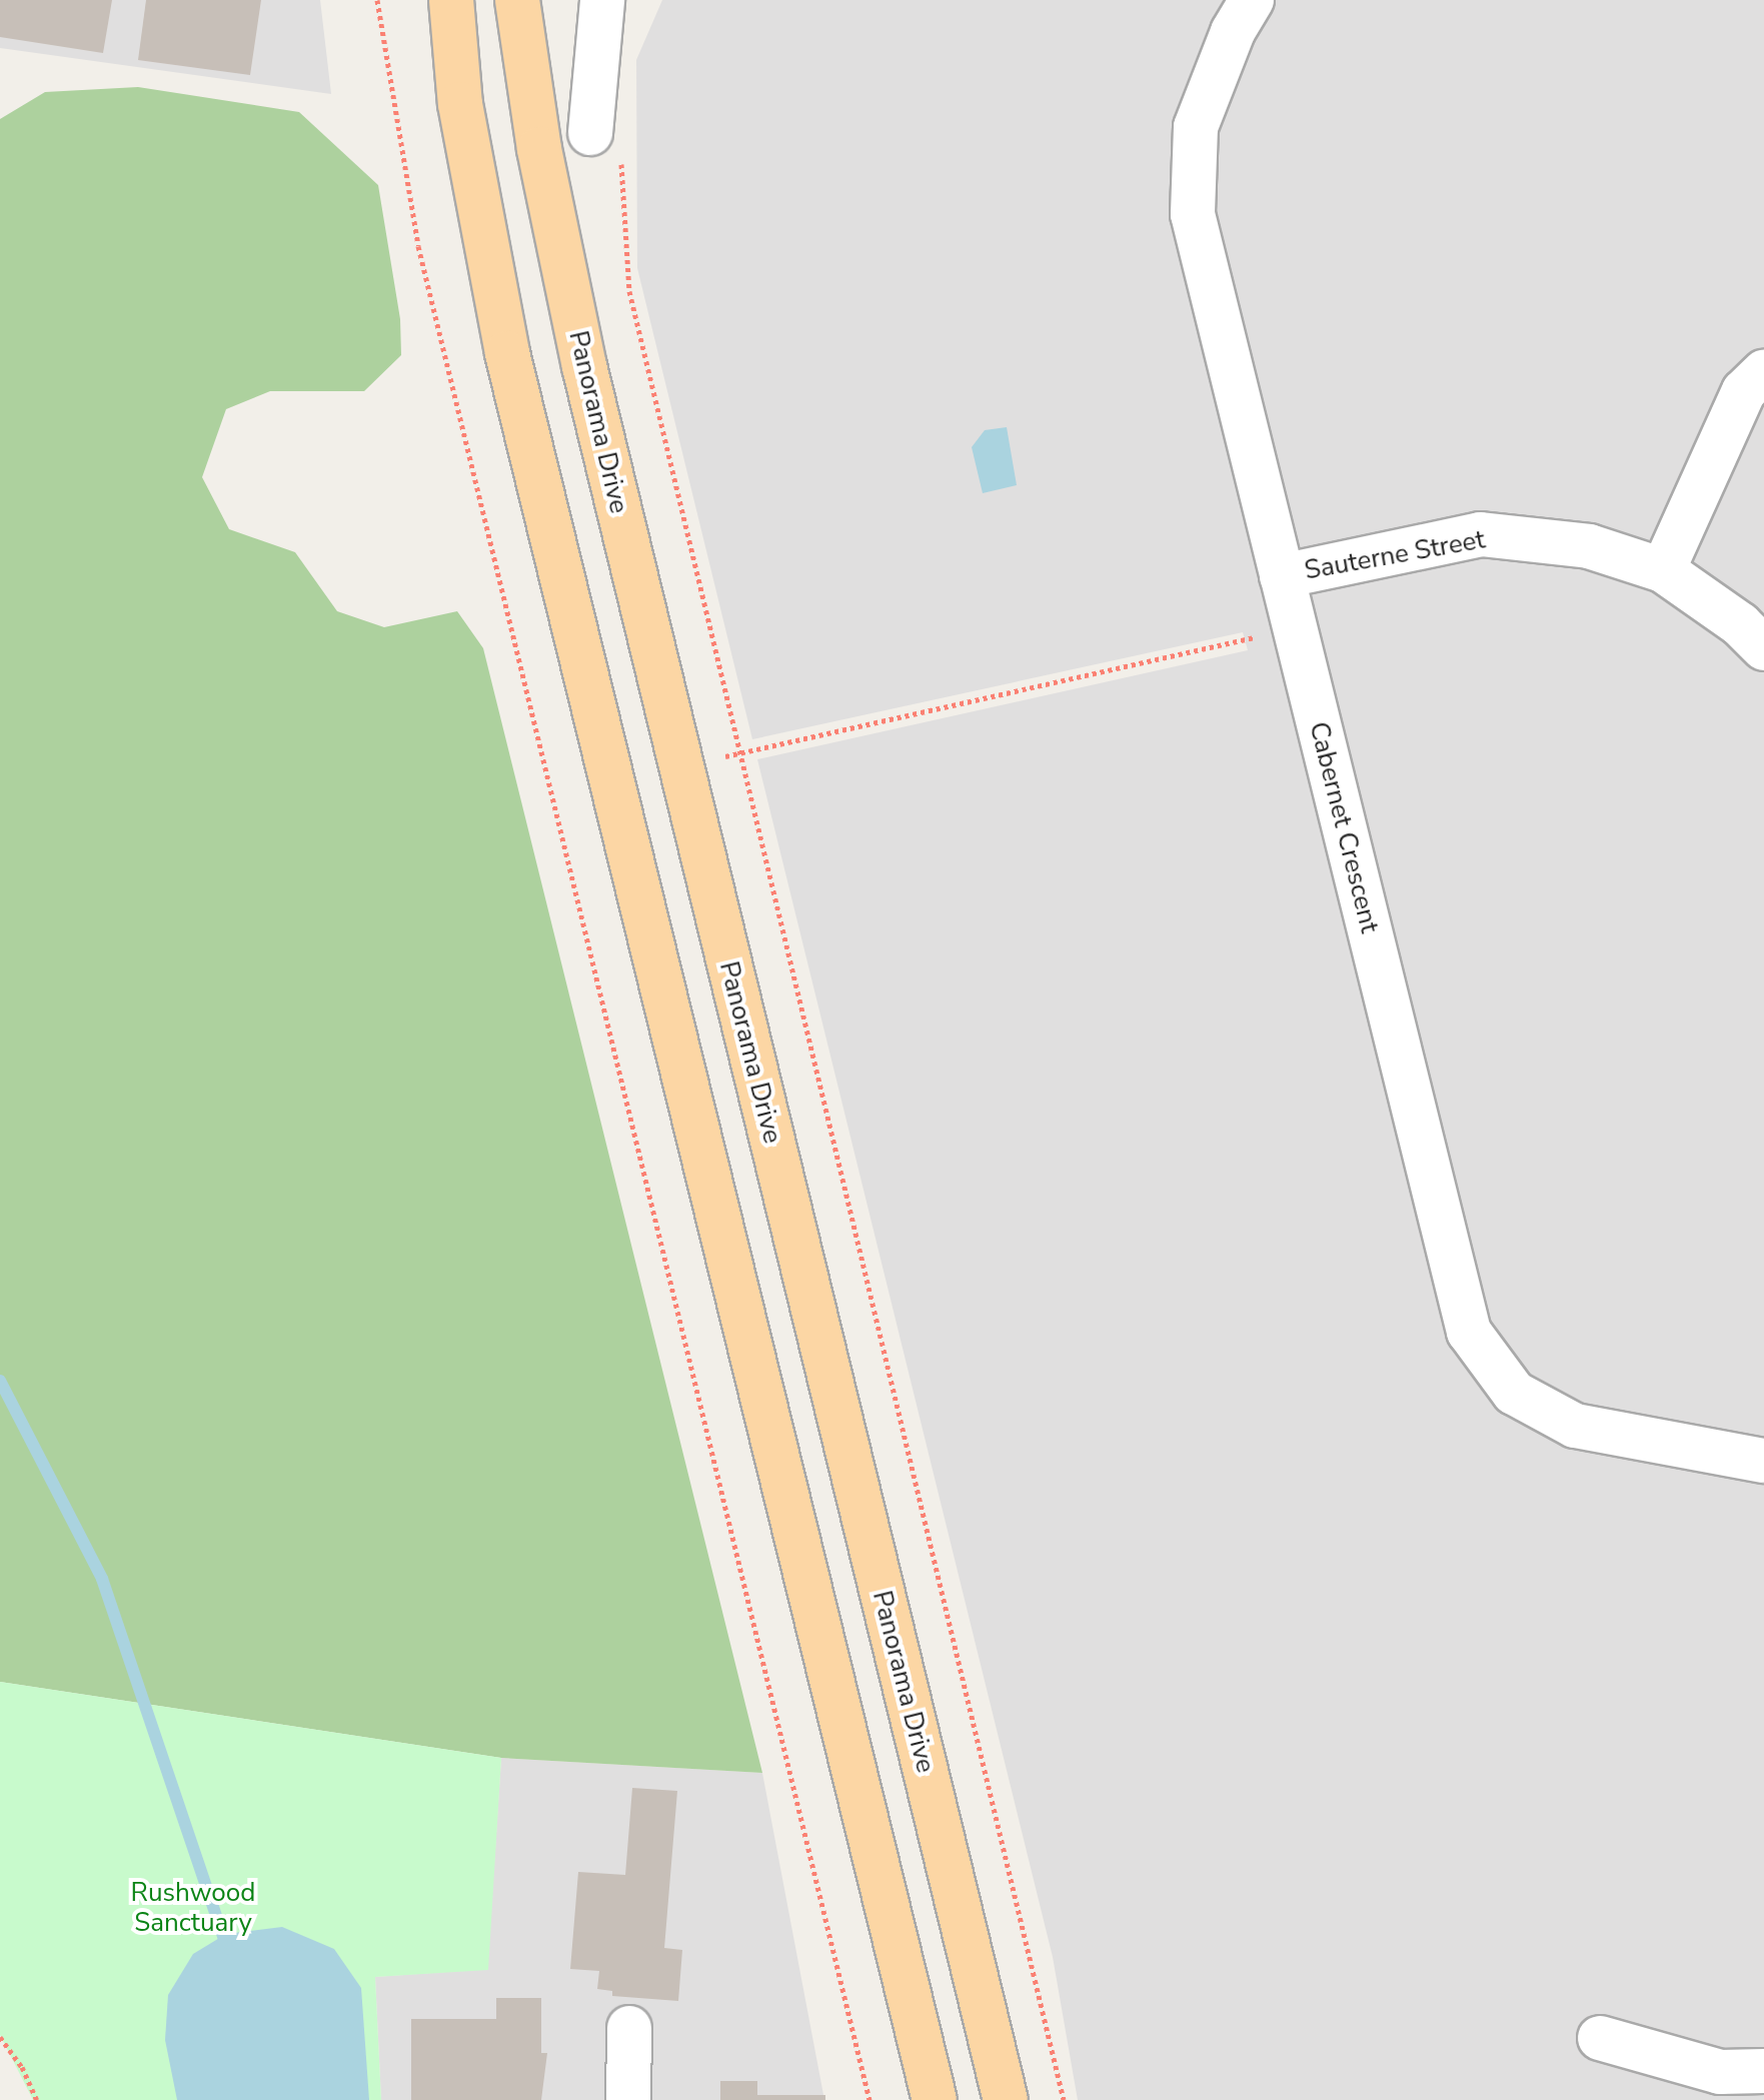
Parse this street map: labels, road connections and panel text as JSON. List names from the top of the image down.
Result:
{
  "streets": {
    "main road": ["Panorama Drive"],
    "street": ["Sauterne Street", "Cabernet Crescent"]
  },
  "crossings": [
    ["Sauterne Street", "Cabernet Crescent"]
  ],
  "parks": ["Rushwood Sanctuary"]
}
